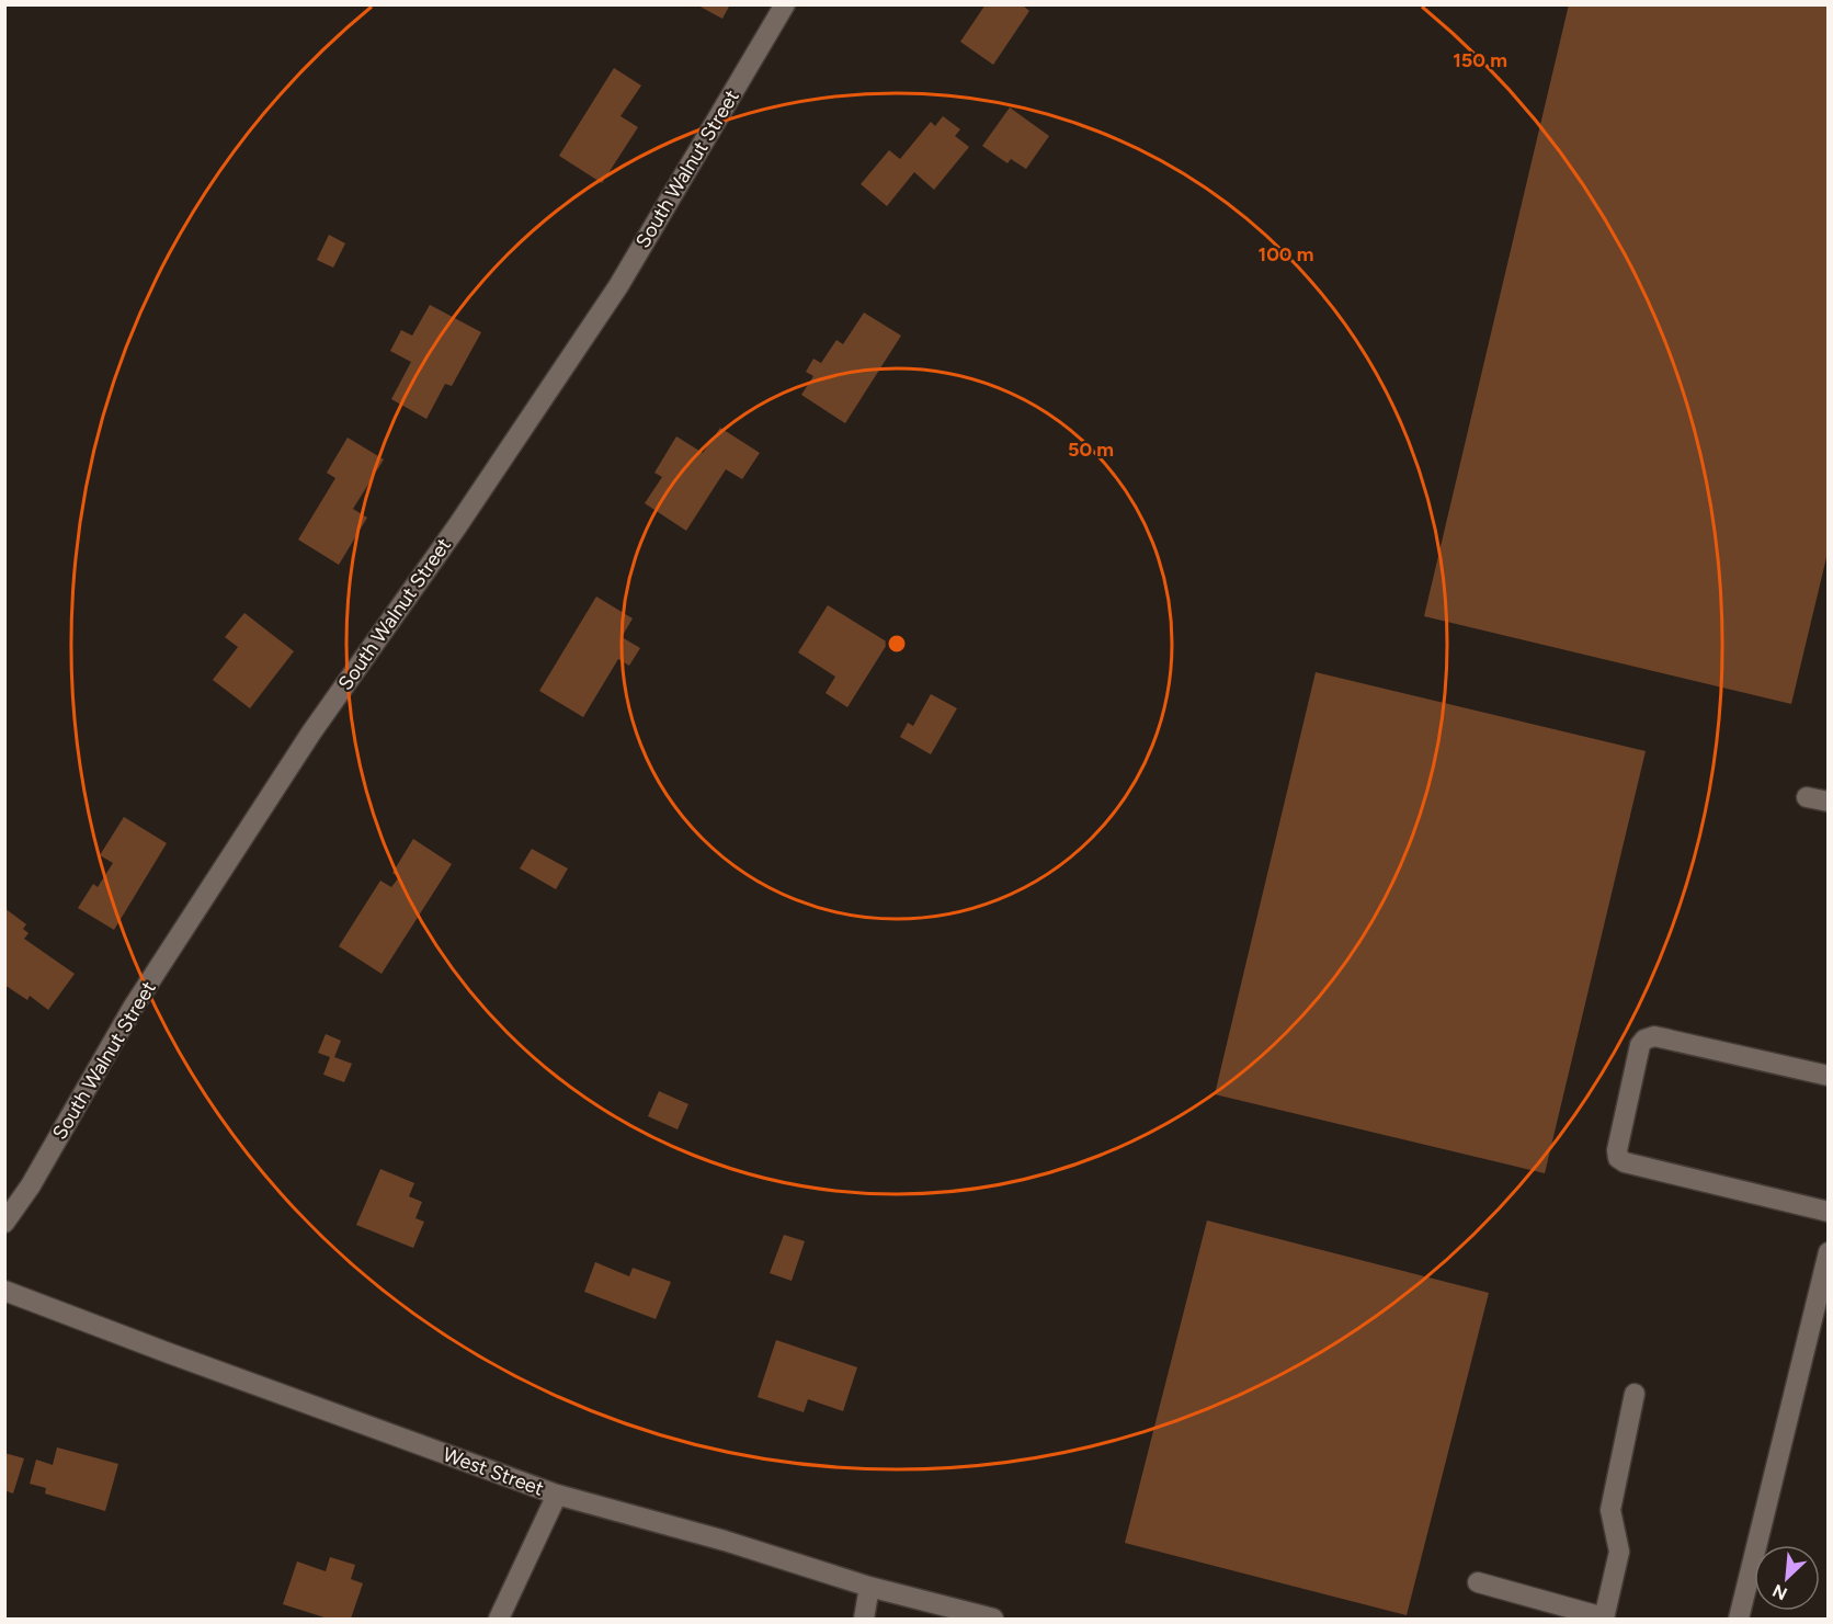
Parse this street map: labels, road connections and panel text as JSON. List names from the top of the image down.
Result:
{
  "streets": {
    "street": ["South Walnut Street", "West Street"]
  },
  "north": "bottom left",
  "rings": ["150 m", "100 m", "50 m"]
}
